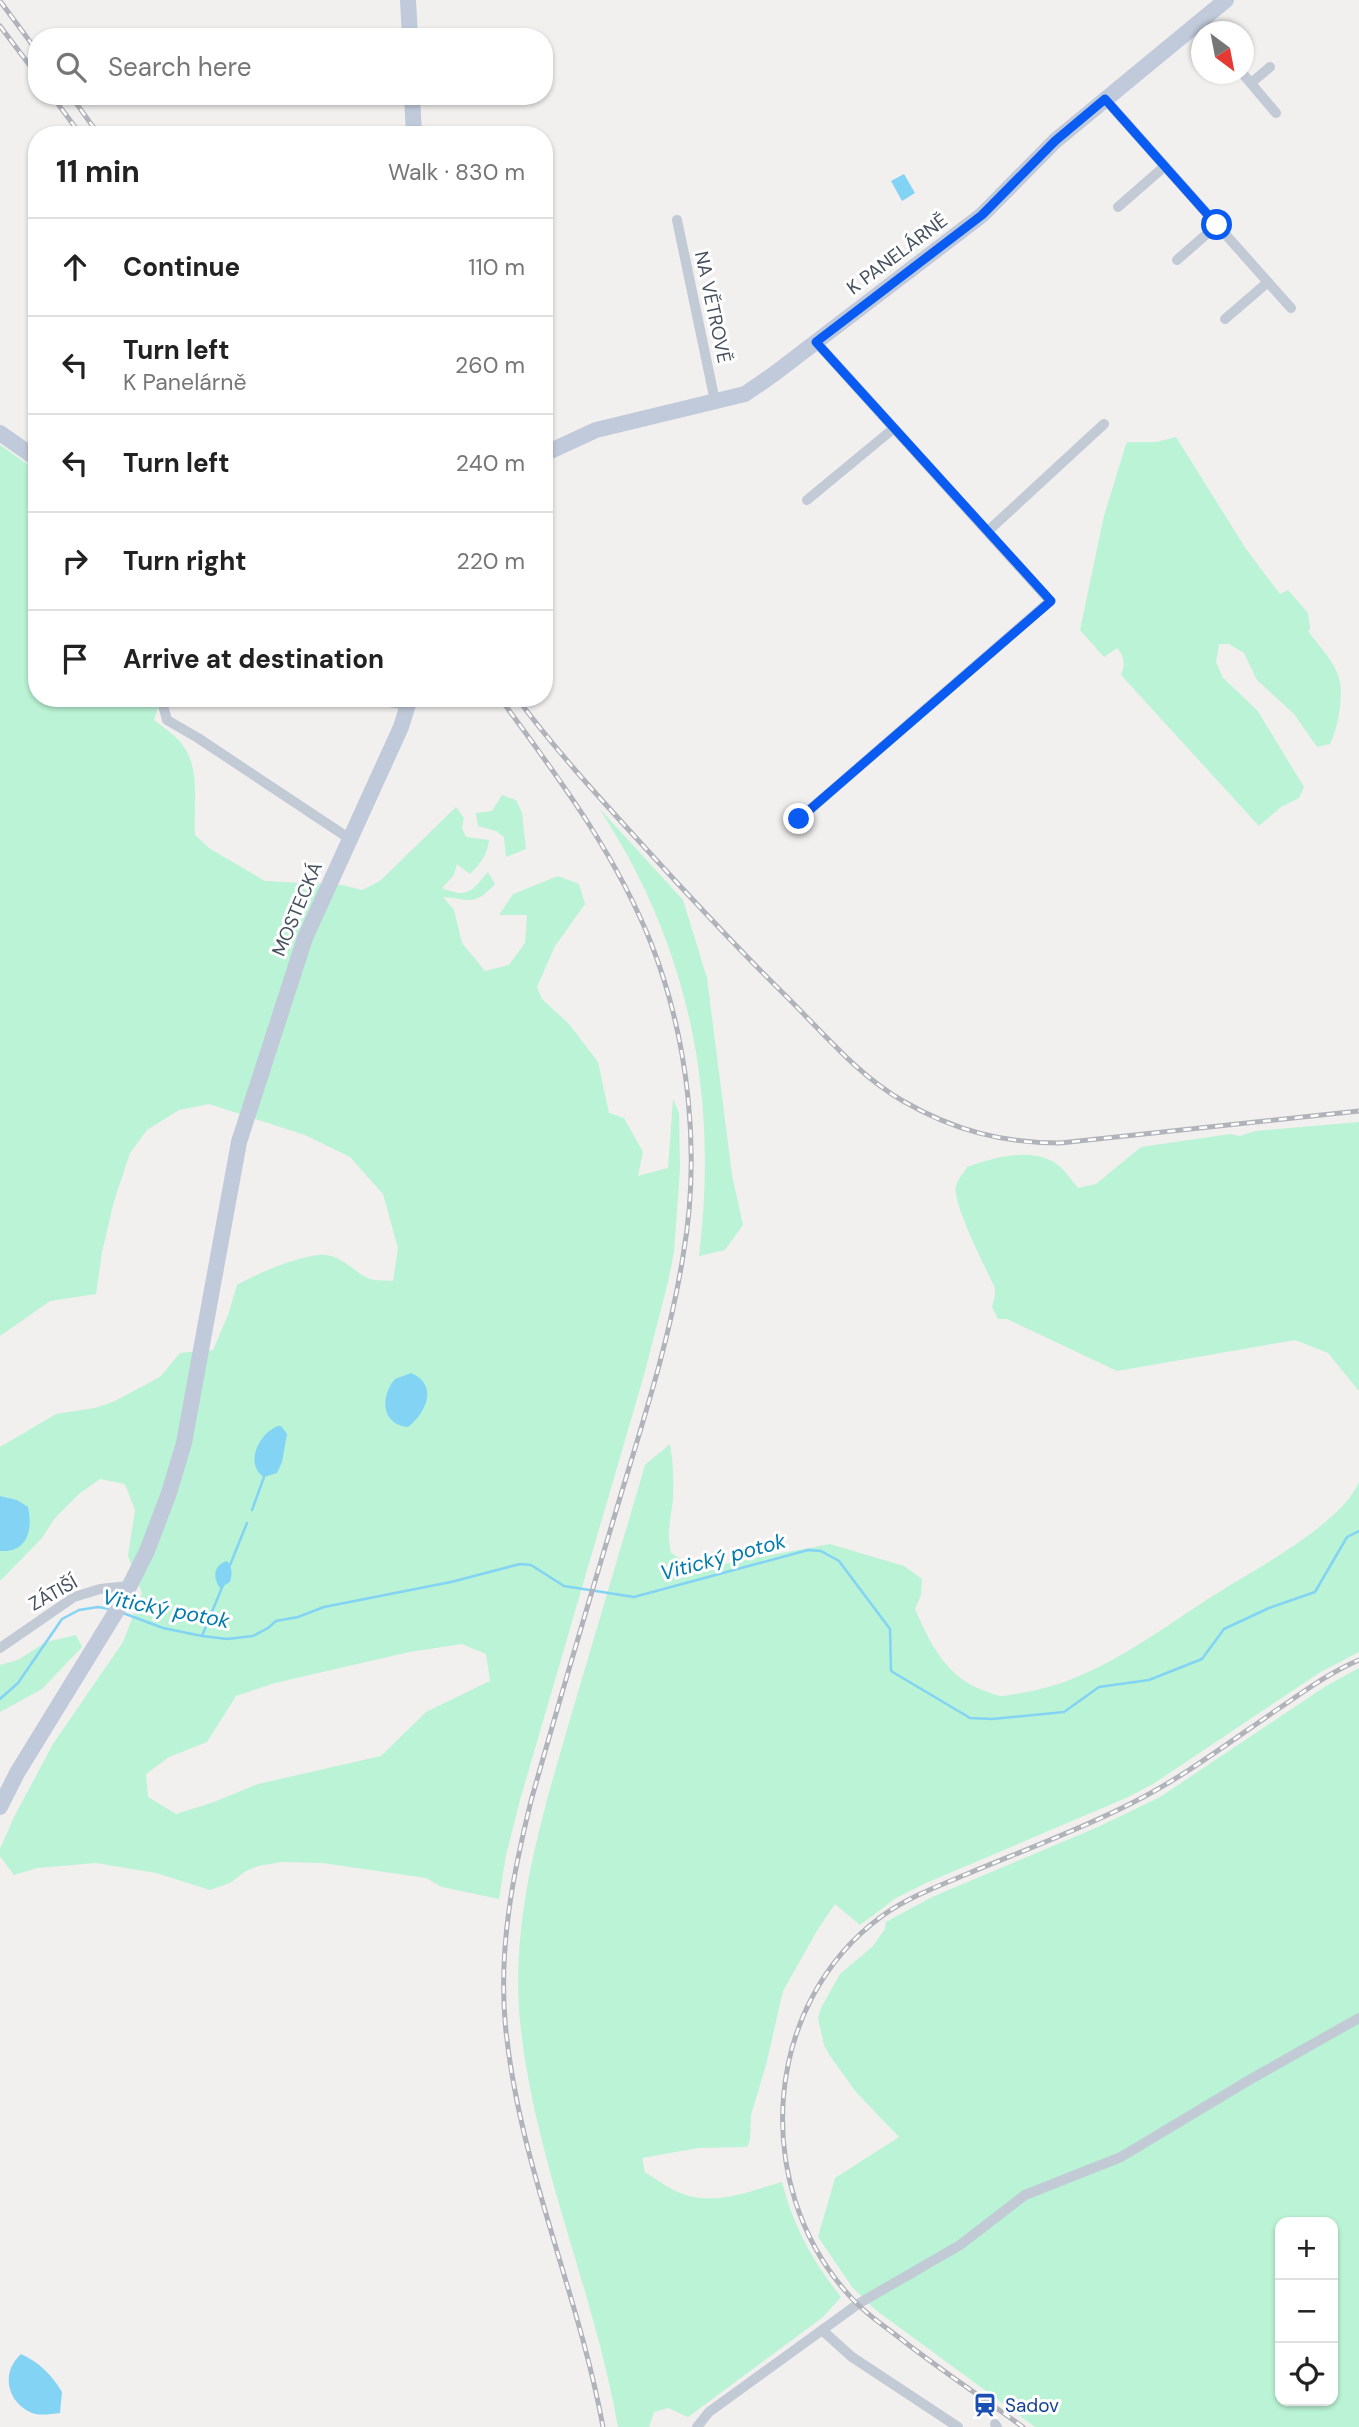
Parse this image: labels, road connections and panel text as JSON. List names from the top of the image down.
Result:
{
  "streets": {
    "street": [
      "K PANELÁRNĚ",
      "NA VĚTROVĚ",
      "MOSTECKÁ",
      "ZÁTIŠÍ"
    ]
  },
  "crossings": [
    ["K PANELÁRNĚ", "NA VĚTROVĚ"],
    ["MOSTECKÁ", "ZÁTIŠÍ"]
  ],
  "water": ["Vitický potok"],
  "places": {
    "station": ["Sadov"]
  },
  "north": "bottom right",
  "page": {
    "search": "Search here",
    "heading": ["11 min", "Walk · 830 m"],
    "list": [
      ["Continue", "110 m"],
      ["Turn left", "K Panelárně", "260 m"],
      ["Turn left", "240 m"],
      ["Turn right", "220 m"],
      "Arrive at destination"
    ],
    "map_buttons": ["+", "−"]
  }
}
